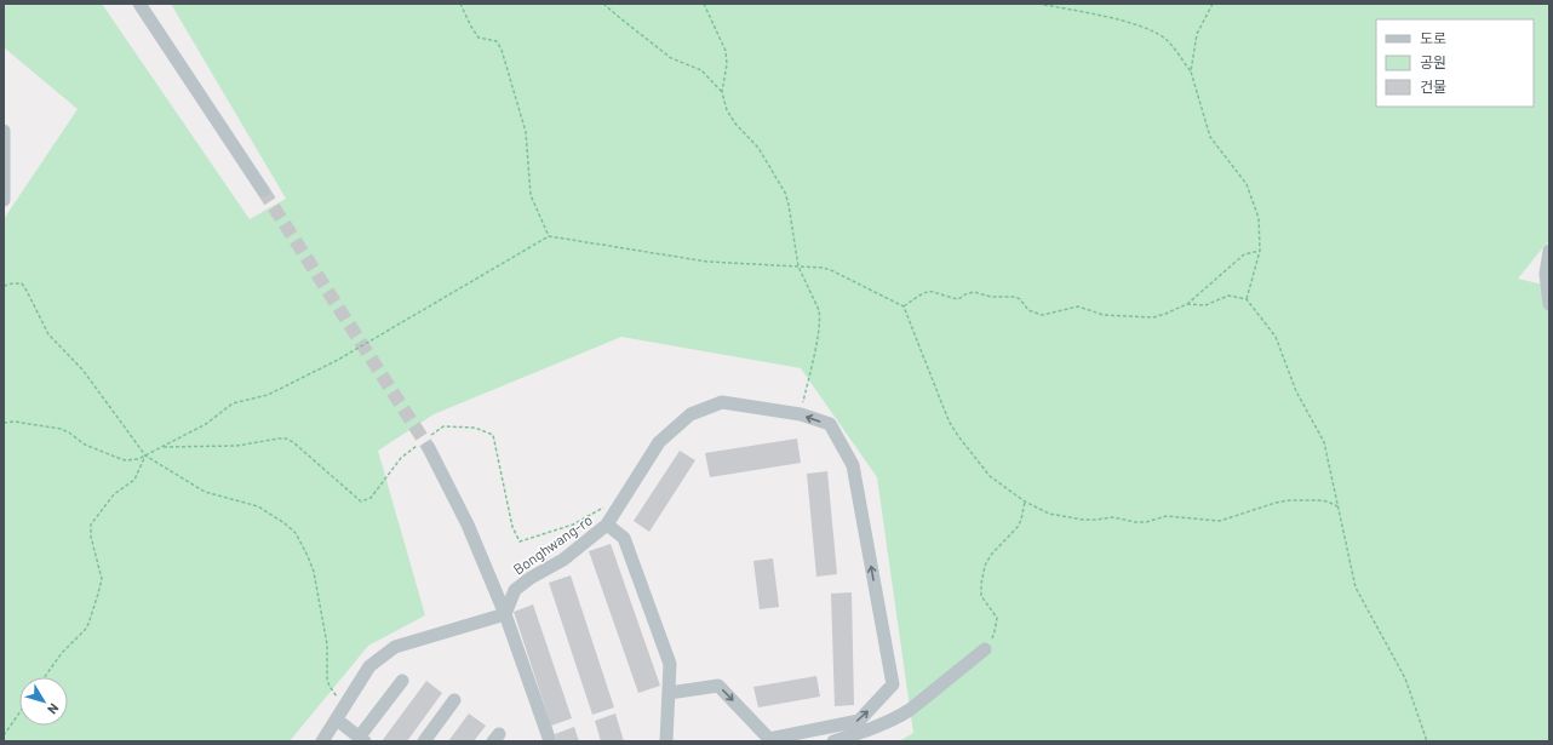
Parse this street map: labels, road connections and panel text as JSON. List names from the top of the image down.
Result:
{
  "streets": {
    "street": ["Bonghwang-ro"]
  },
  "legend": ["도로", "공원", "건물"],
  "north": "bottom right"
}
